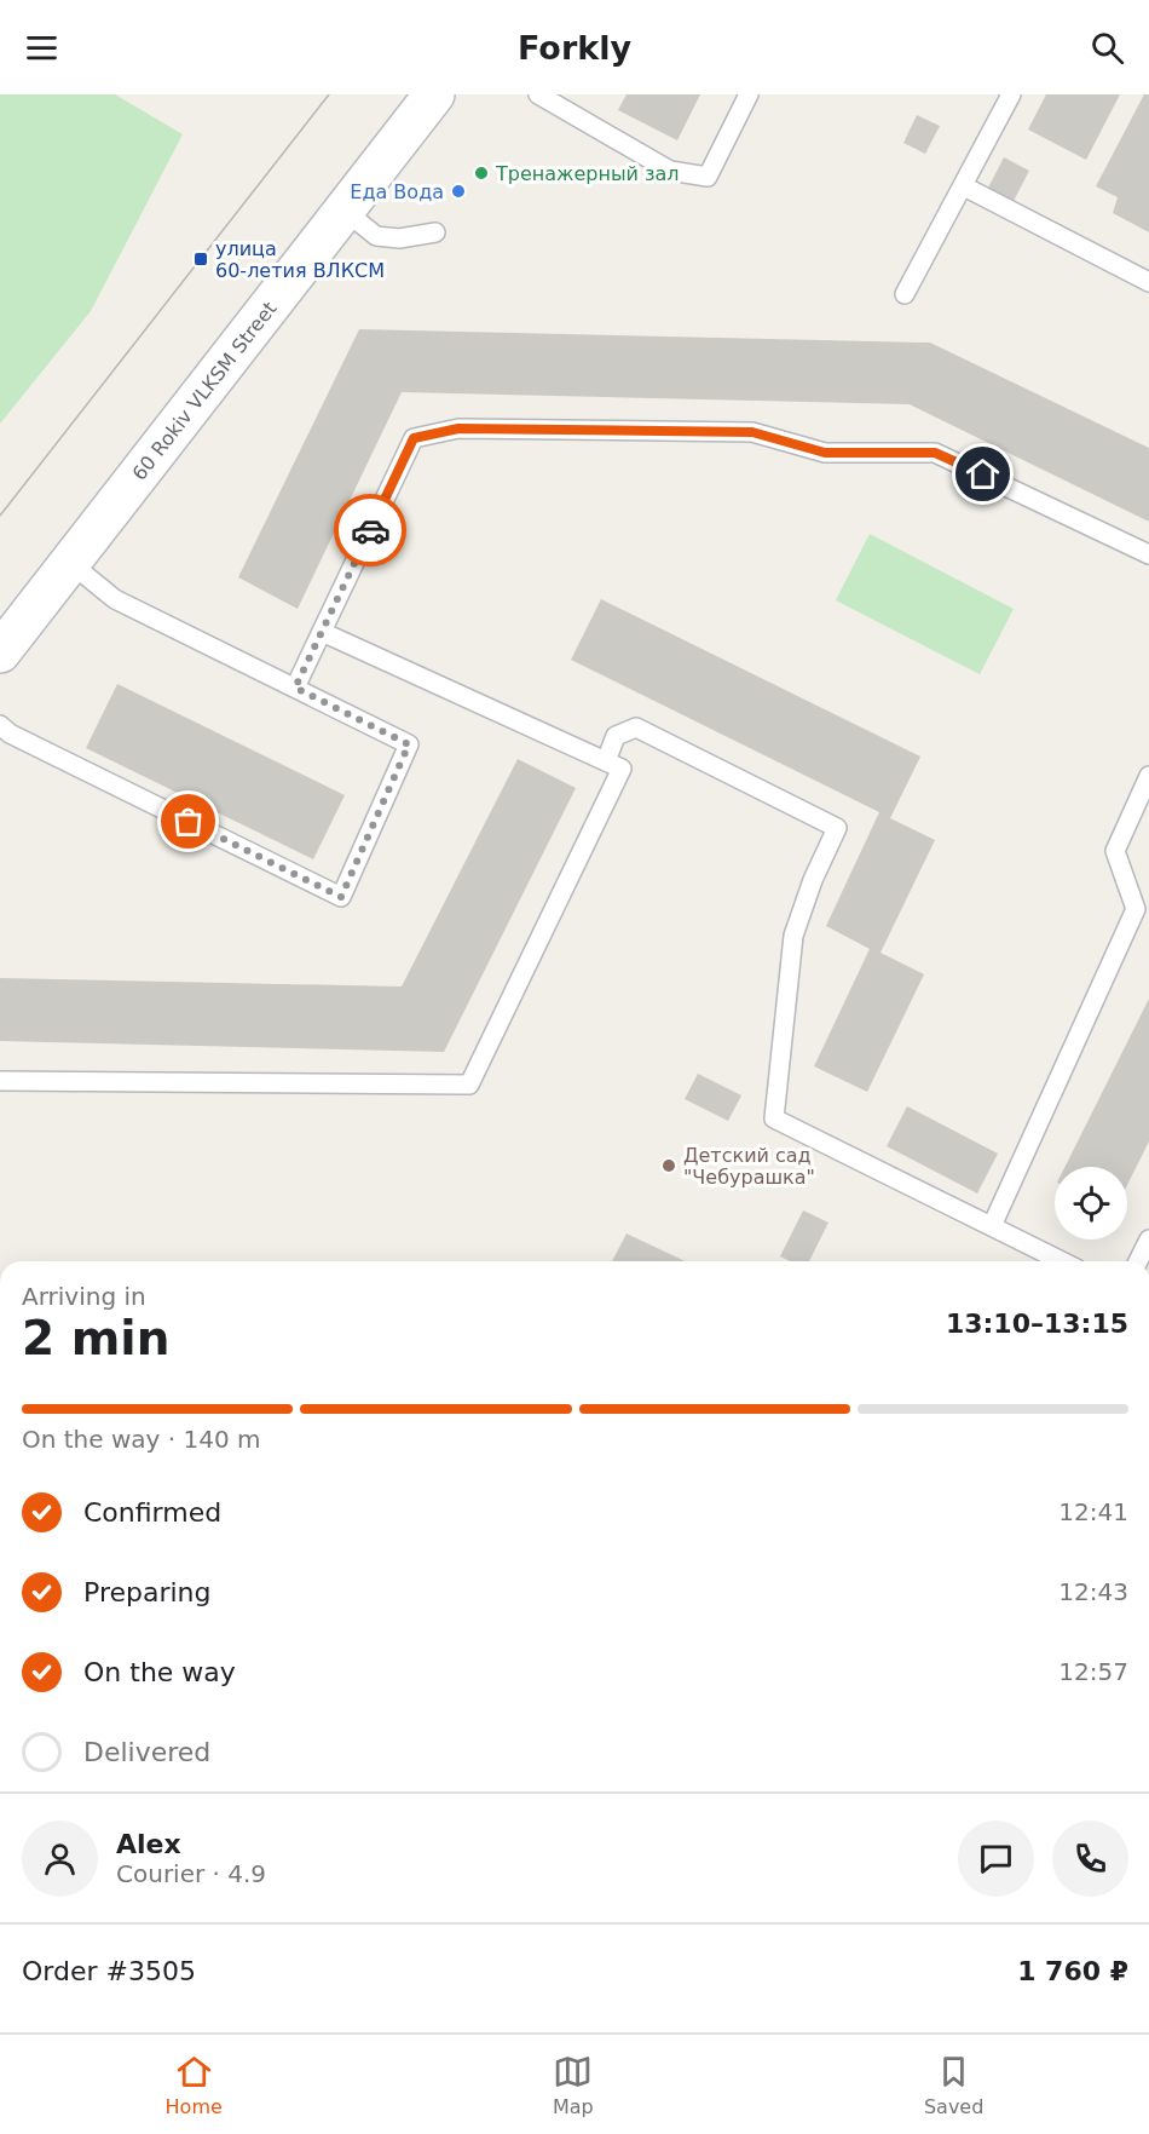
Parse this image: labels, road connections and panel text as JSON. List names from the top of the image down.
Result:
{
  "streets": {
    "street": ["60 Rokiv VLKSM Street"]
  },
  "places": {
    "other": ["Тренажерный зал", "Еда Вода", "Детский сад \"Чебурашка\""],
    "transit": ["улица 60-летия ВЛКСМ"]
  },
  "page": {
    "header": "Forkly",
    "heading": ["2 min", "Arriving in", "13:10–13:15"],
    "panel": [
      "Alex",
      "Courier · 4.9",
      "Order #3505",
      "1 760 ₽"
    ],
    "bar": "On the way · 140 m",
    "list": [
      ["Confirmed", "12:41"],
      ["Preparing", "12:43"],
      ["On the way", "12:57"],
      "Delivered"
    ],
    "tabs": ["Home", "Map", "Saved"]
  }
}
